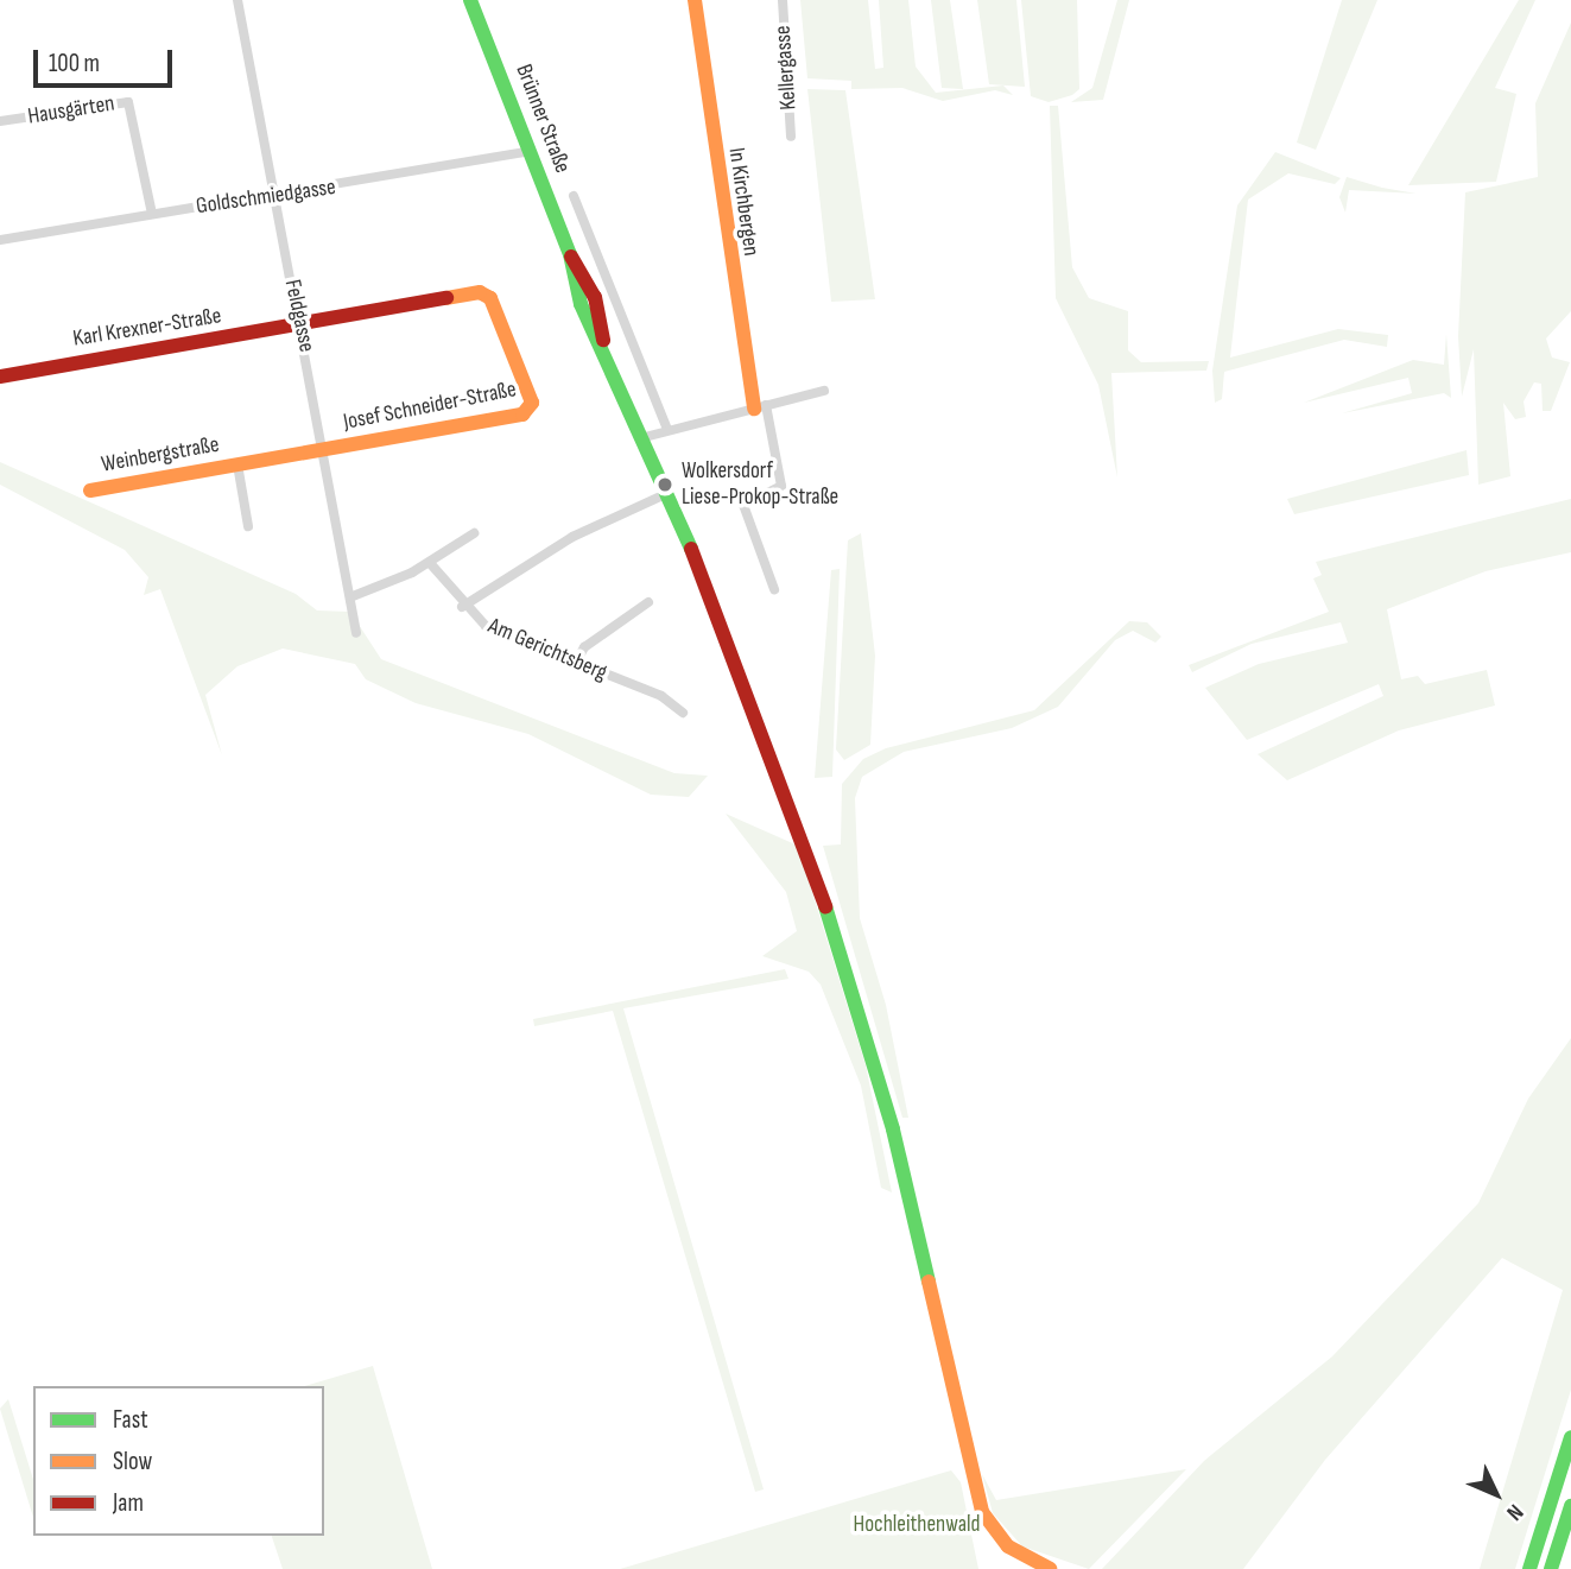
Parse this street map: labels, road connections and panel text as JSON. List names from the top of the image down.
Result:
{
  "streets": {
    "main road": [
      "Brünner Straße",
      "In Kirchbergen",
      "Karl Krexner-Straße",
      "Josef Schneider-Straße",
      "Weinbergstraße"
    ],
    "street": [
      "Kellergasse",
      "Hausgärten",
      "Goldschmiedgasse",
      "Feldgasse",
      "Am Gerichtsberg"
    ]
  },
  "crossings": [
    ["Hausgärten", "Goldschmiedgasse"],
    ["Brünner Straße", "Goldschmiedgasse"],
    ["Goldschmiedgasse", "Feldgasse"],
    ["Feldgasse", "Karl Krexner-Straße"],
    ["Feldgasse", "Josef Schneider-Straße"],
    ["Feldgasse", "Weinbergstraße"],
    ["Karl Krexner-Straße", "Josef Schneider-Straße"],
    ["Josef Schneider-Straße", "Weinbergstraße"]
  ],
  "parks": ["Hochleithenwald"],
  "places": ["Wolkersdorf Liese-Prokop-Straße"],
  "legend": ["Fast", "Slow", "Jam"],
  "scale_bar": "100 m",
  "north": "bottom right"
}
